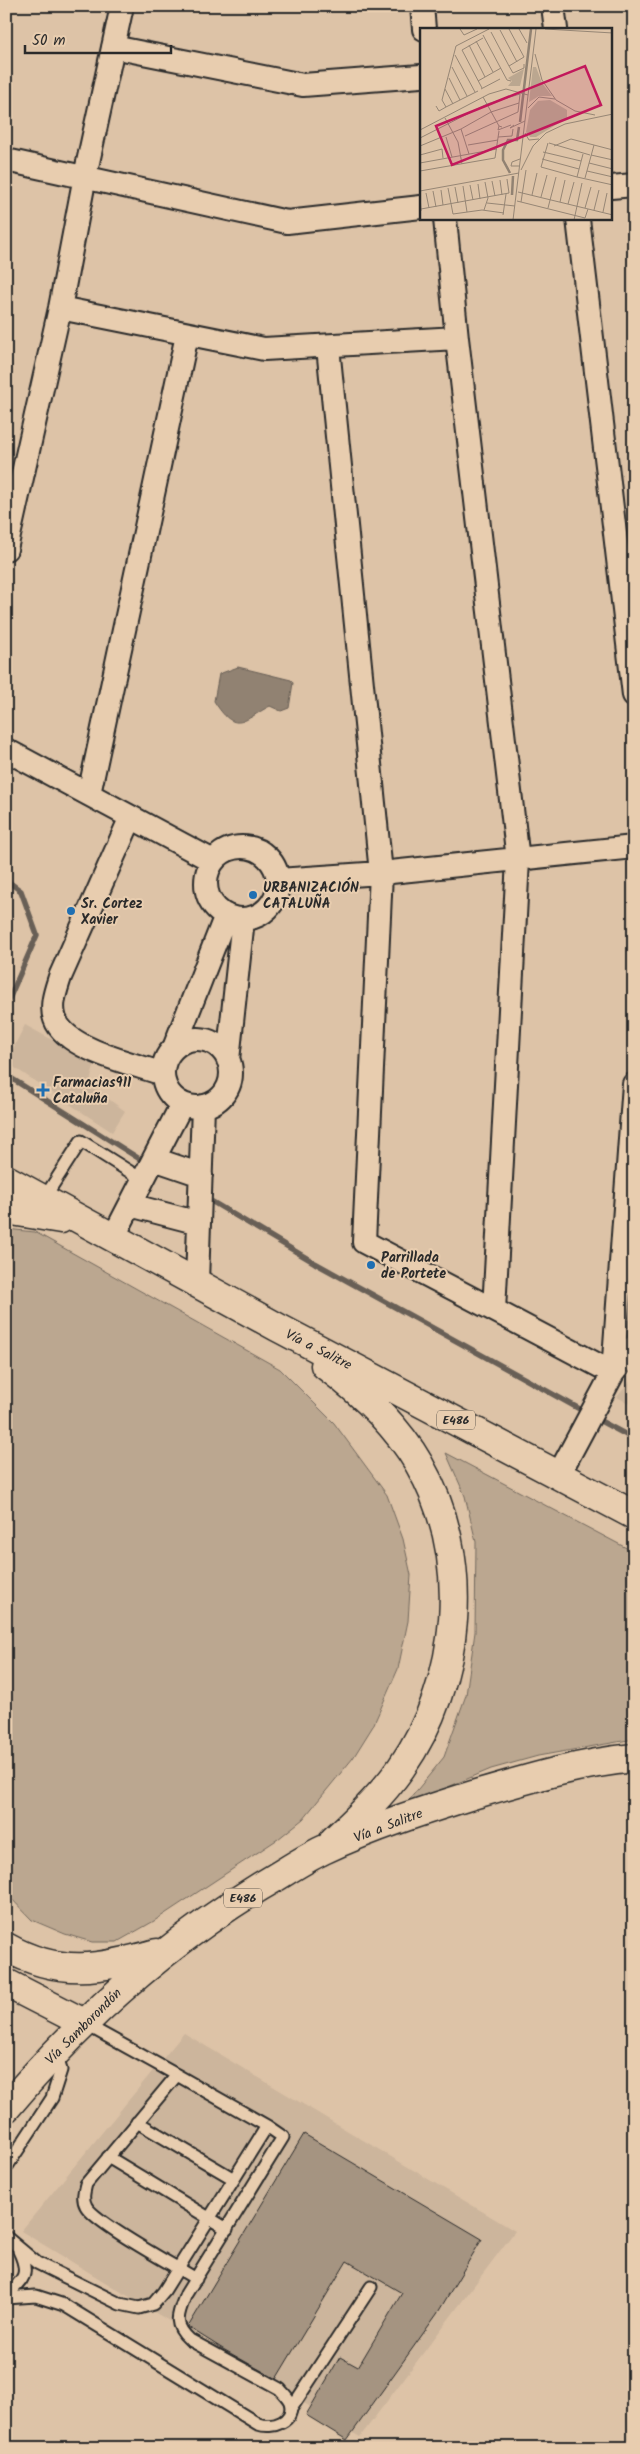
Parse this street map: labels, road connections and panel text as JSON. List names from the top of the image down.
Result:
{
  "streets": {
    "main road": ["Vía a Salitre", "E486", "Vía Samborondón"]
  },
  "crossings": [
    ["Vía a Salitre", "Vía Samborondón"]
  ],
  "places": {
    "other": ["URBANIZACIÓN CATALUÑA", "Sr. Cortez Xavier", "Parrillada de Portete"],
    "health": ["Farmacias911 Cataluña"]
  },
  "scale_bar": "50 m"
}
